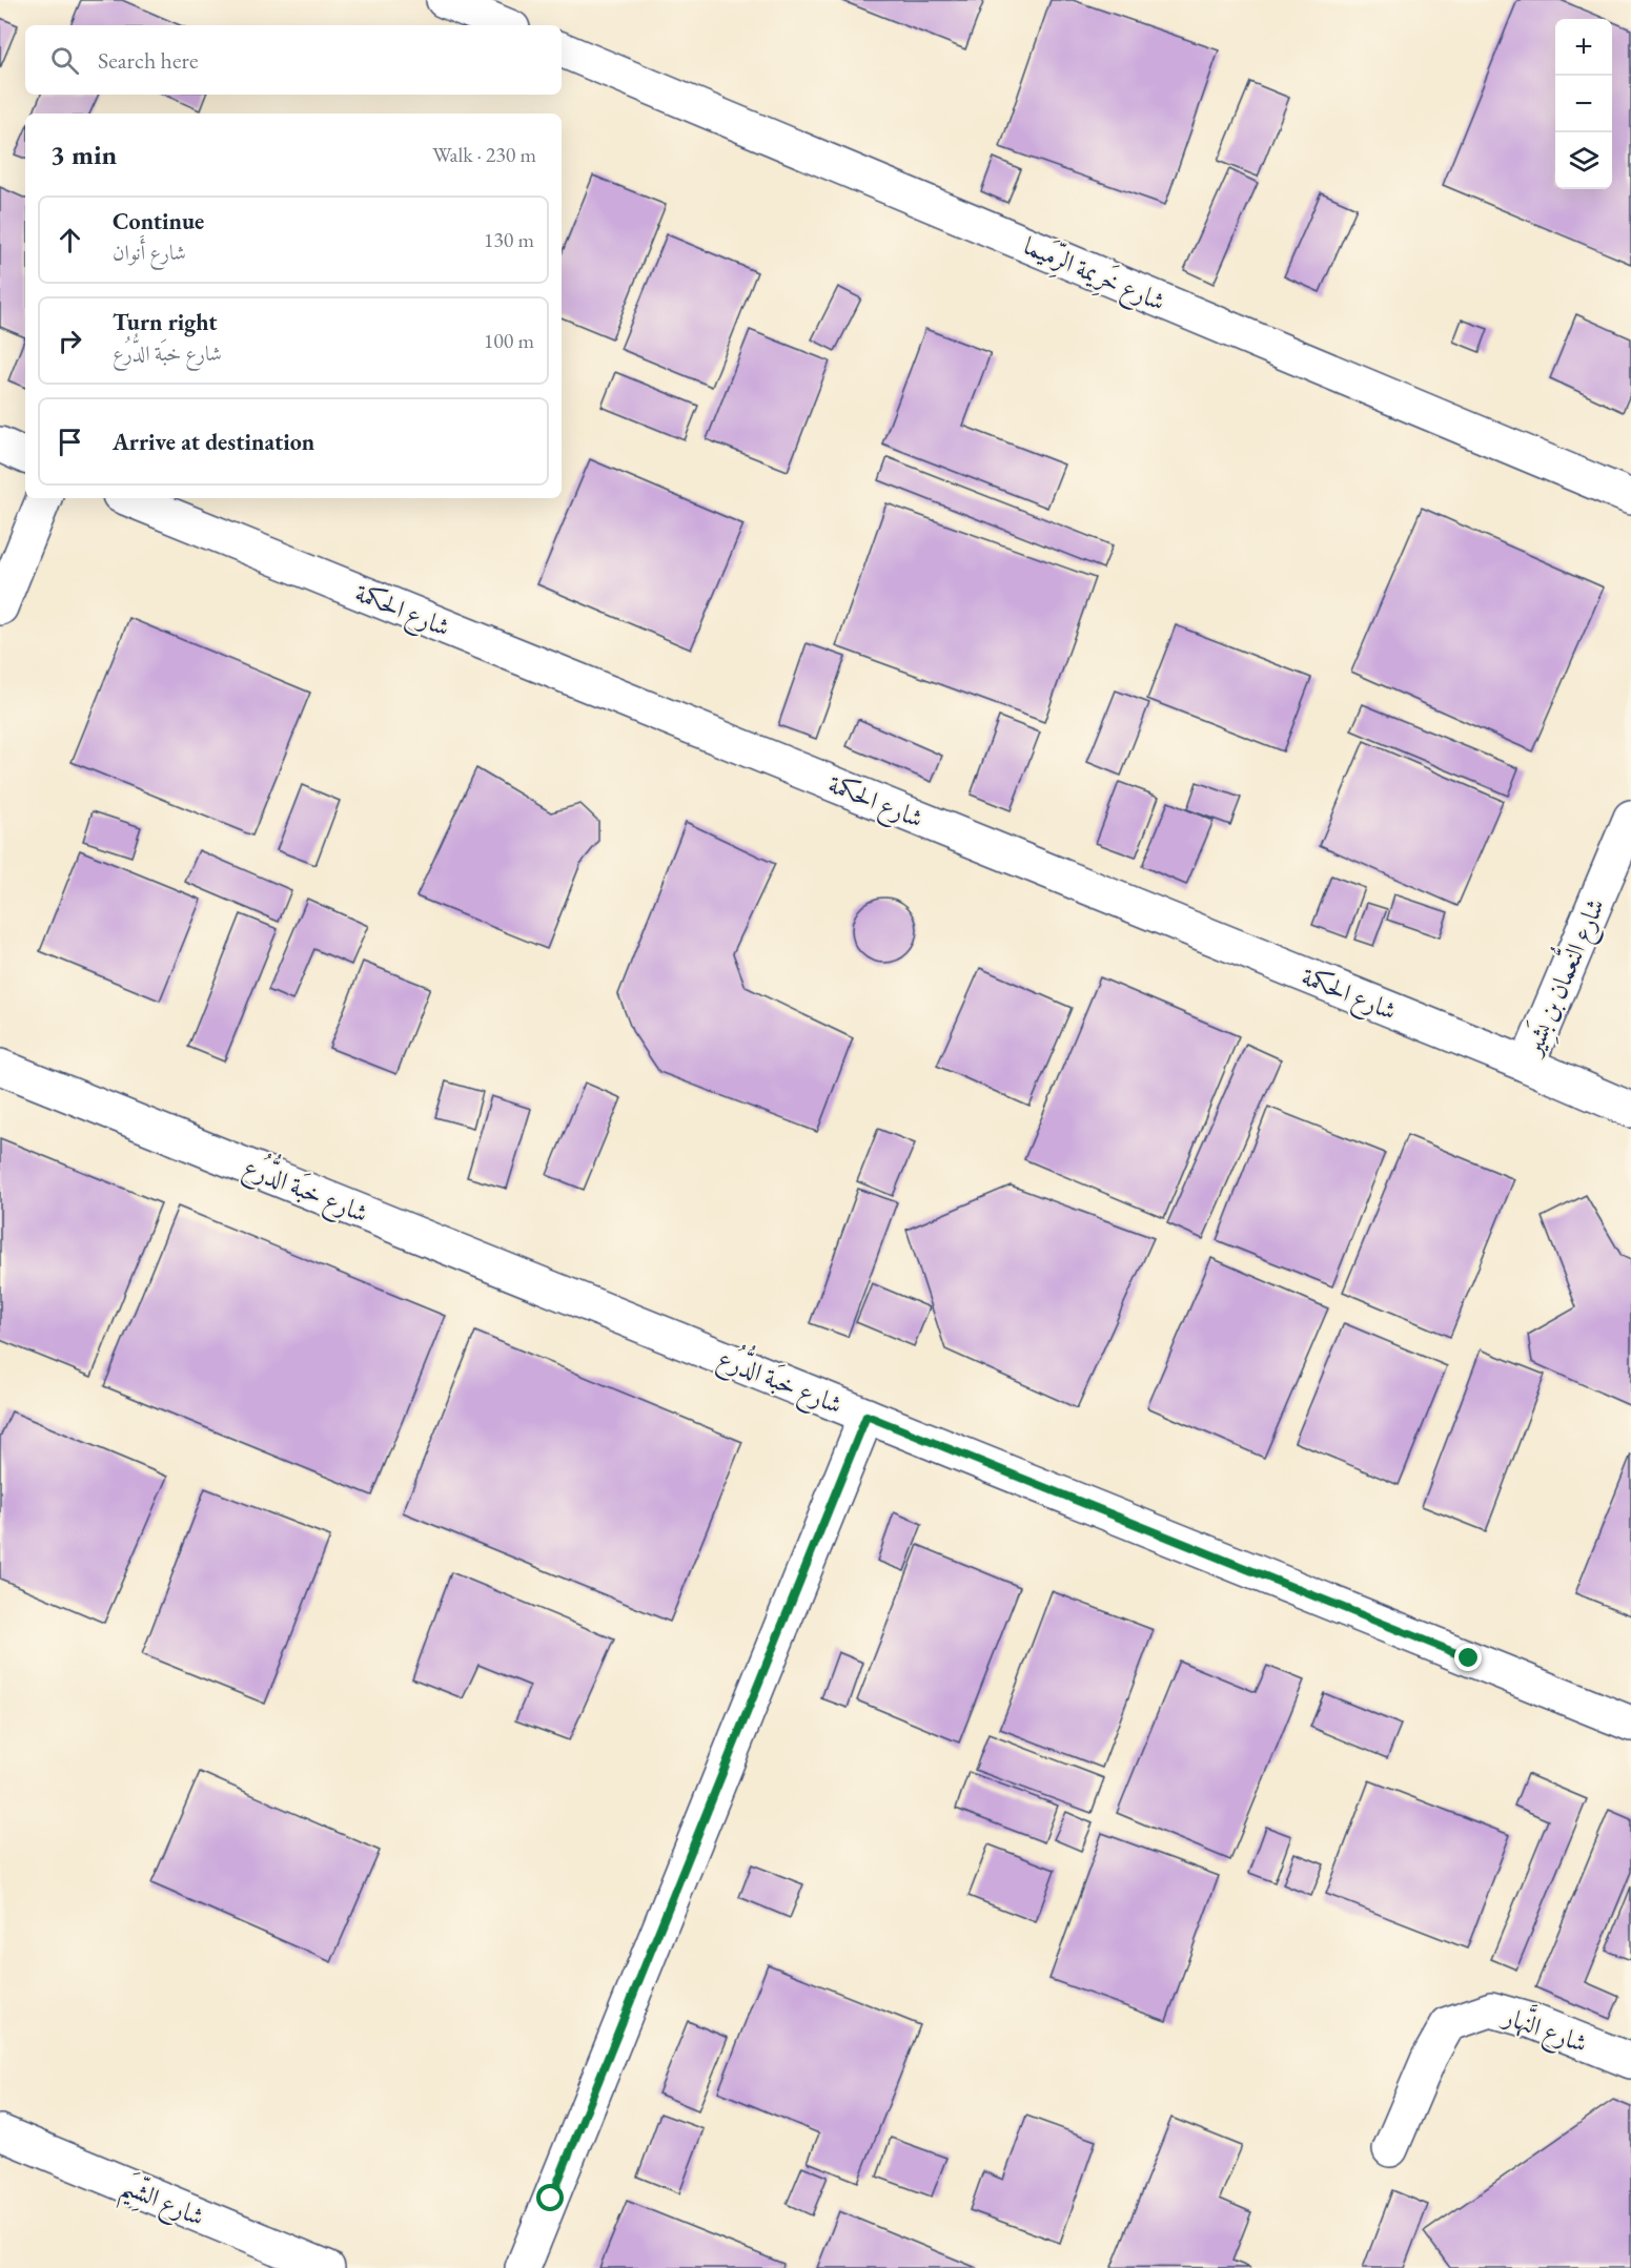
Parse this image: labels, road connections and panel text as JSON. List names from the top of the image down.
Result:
{
  "streets": {
    "street": [
      "شارع خَرِيمة الرِّمَيما",
      "شارع الحكمة",
      "شارع النُّعمان بن بَشِير",
      "شارع خبَة الدُّرُع",
      "شارع النَّهار",
      "شارع الشِّيَم"
    ]
  },
  "crossings": [
    ["شارع الحكمة", "شارع النُّعمان بن بَشِير"]
  ],
  "page": {
    "map_buttons": ["+", "−"],
    "search": "Search here",
    "heading": ["3 min", "Walk · 230 m"],
    "list": [
      ["Continue", "شارع أَنوان", "130 m"],
      ["Turn right", "شارع خبَة الدُّرُع", "100 m"],
      "Arrive at destination"
    ]
  }
}
